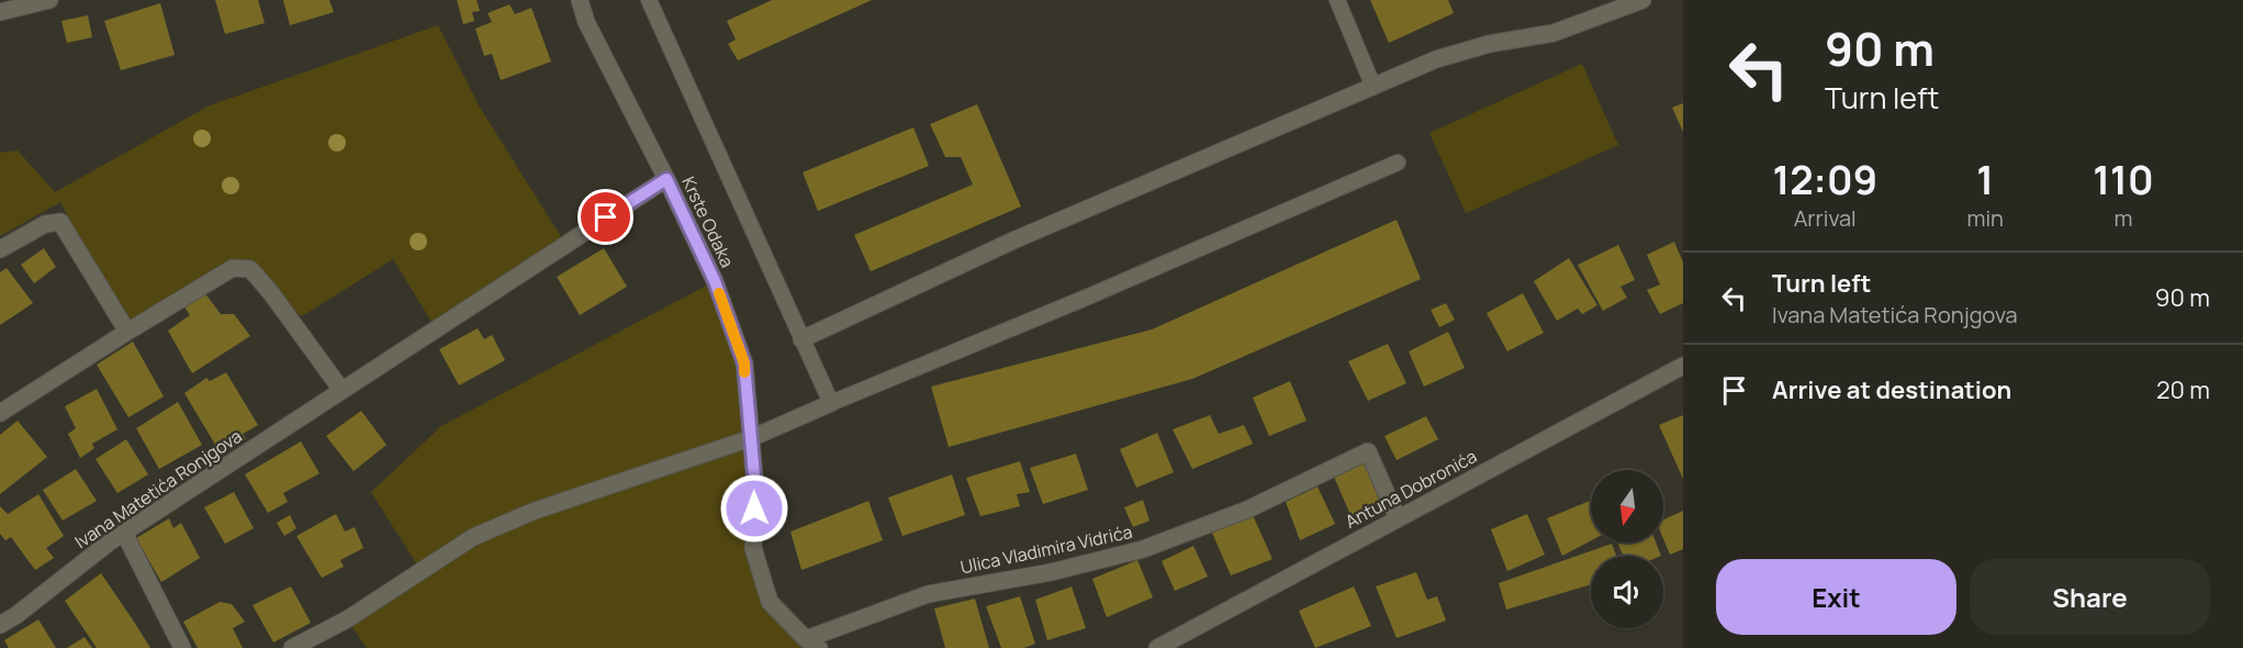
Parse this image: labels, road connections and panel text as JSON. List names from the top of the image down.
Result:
{
  "streets": {
    "street": [
      "Krste Odaka",
      "Ivana Matetića Ronjgova",
      "Antuna Dobronića",
      "Ulica Vladimira Vidrića"
    ]
  },
  "crossings": [
    ["Krste Odaka", "Ivana Matetića Ronjgova"],
    ["Krste Odaka", "Ulica Vladimira Vidrića"],
    ["Antuna Dobronića", "Ulica Vladimira Vidrića"]
  ],
  "north": "bottom",
  "page": {
    "turn": ["90 m", "Turn left"],
    "eta": [
      "12:09",
      "Arrival",
      "1",
      "min",
      "110",
      "m"
    ],
    "list": [
      {
        "name": "Turn left",
        "note": "Ivana Matetića Ronjgova",
        "value": "90 m"
      },
      {
        "name": "Arrive at destination",
        "value": "20 m"
      }
    ],
    "buttons": ["Exit", "Share"]
  }
}
